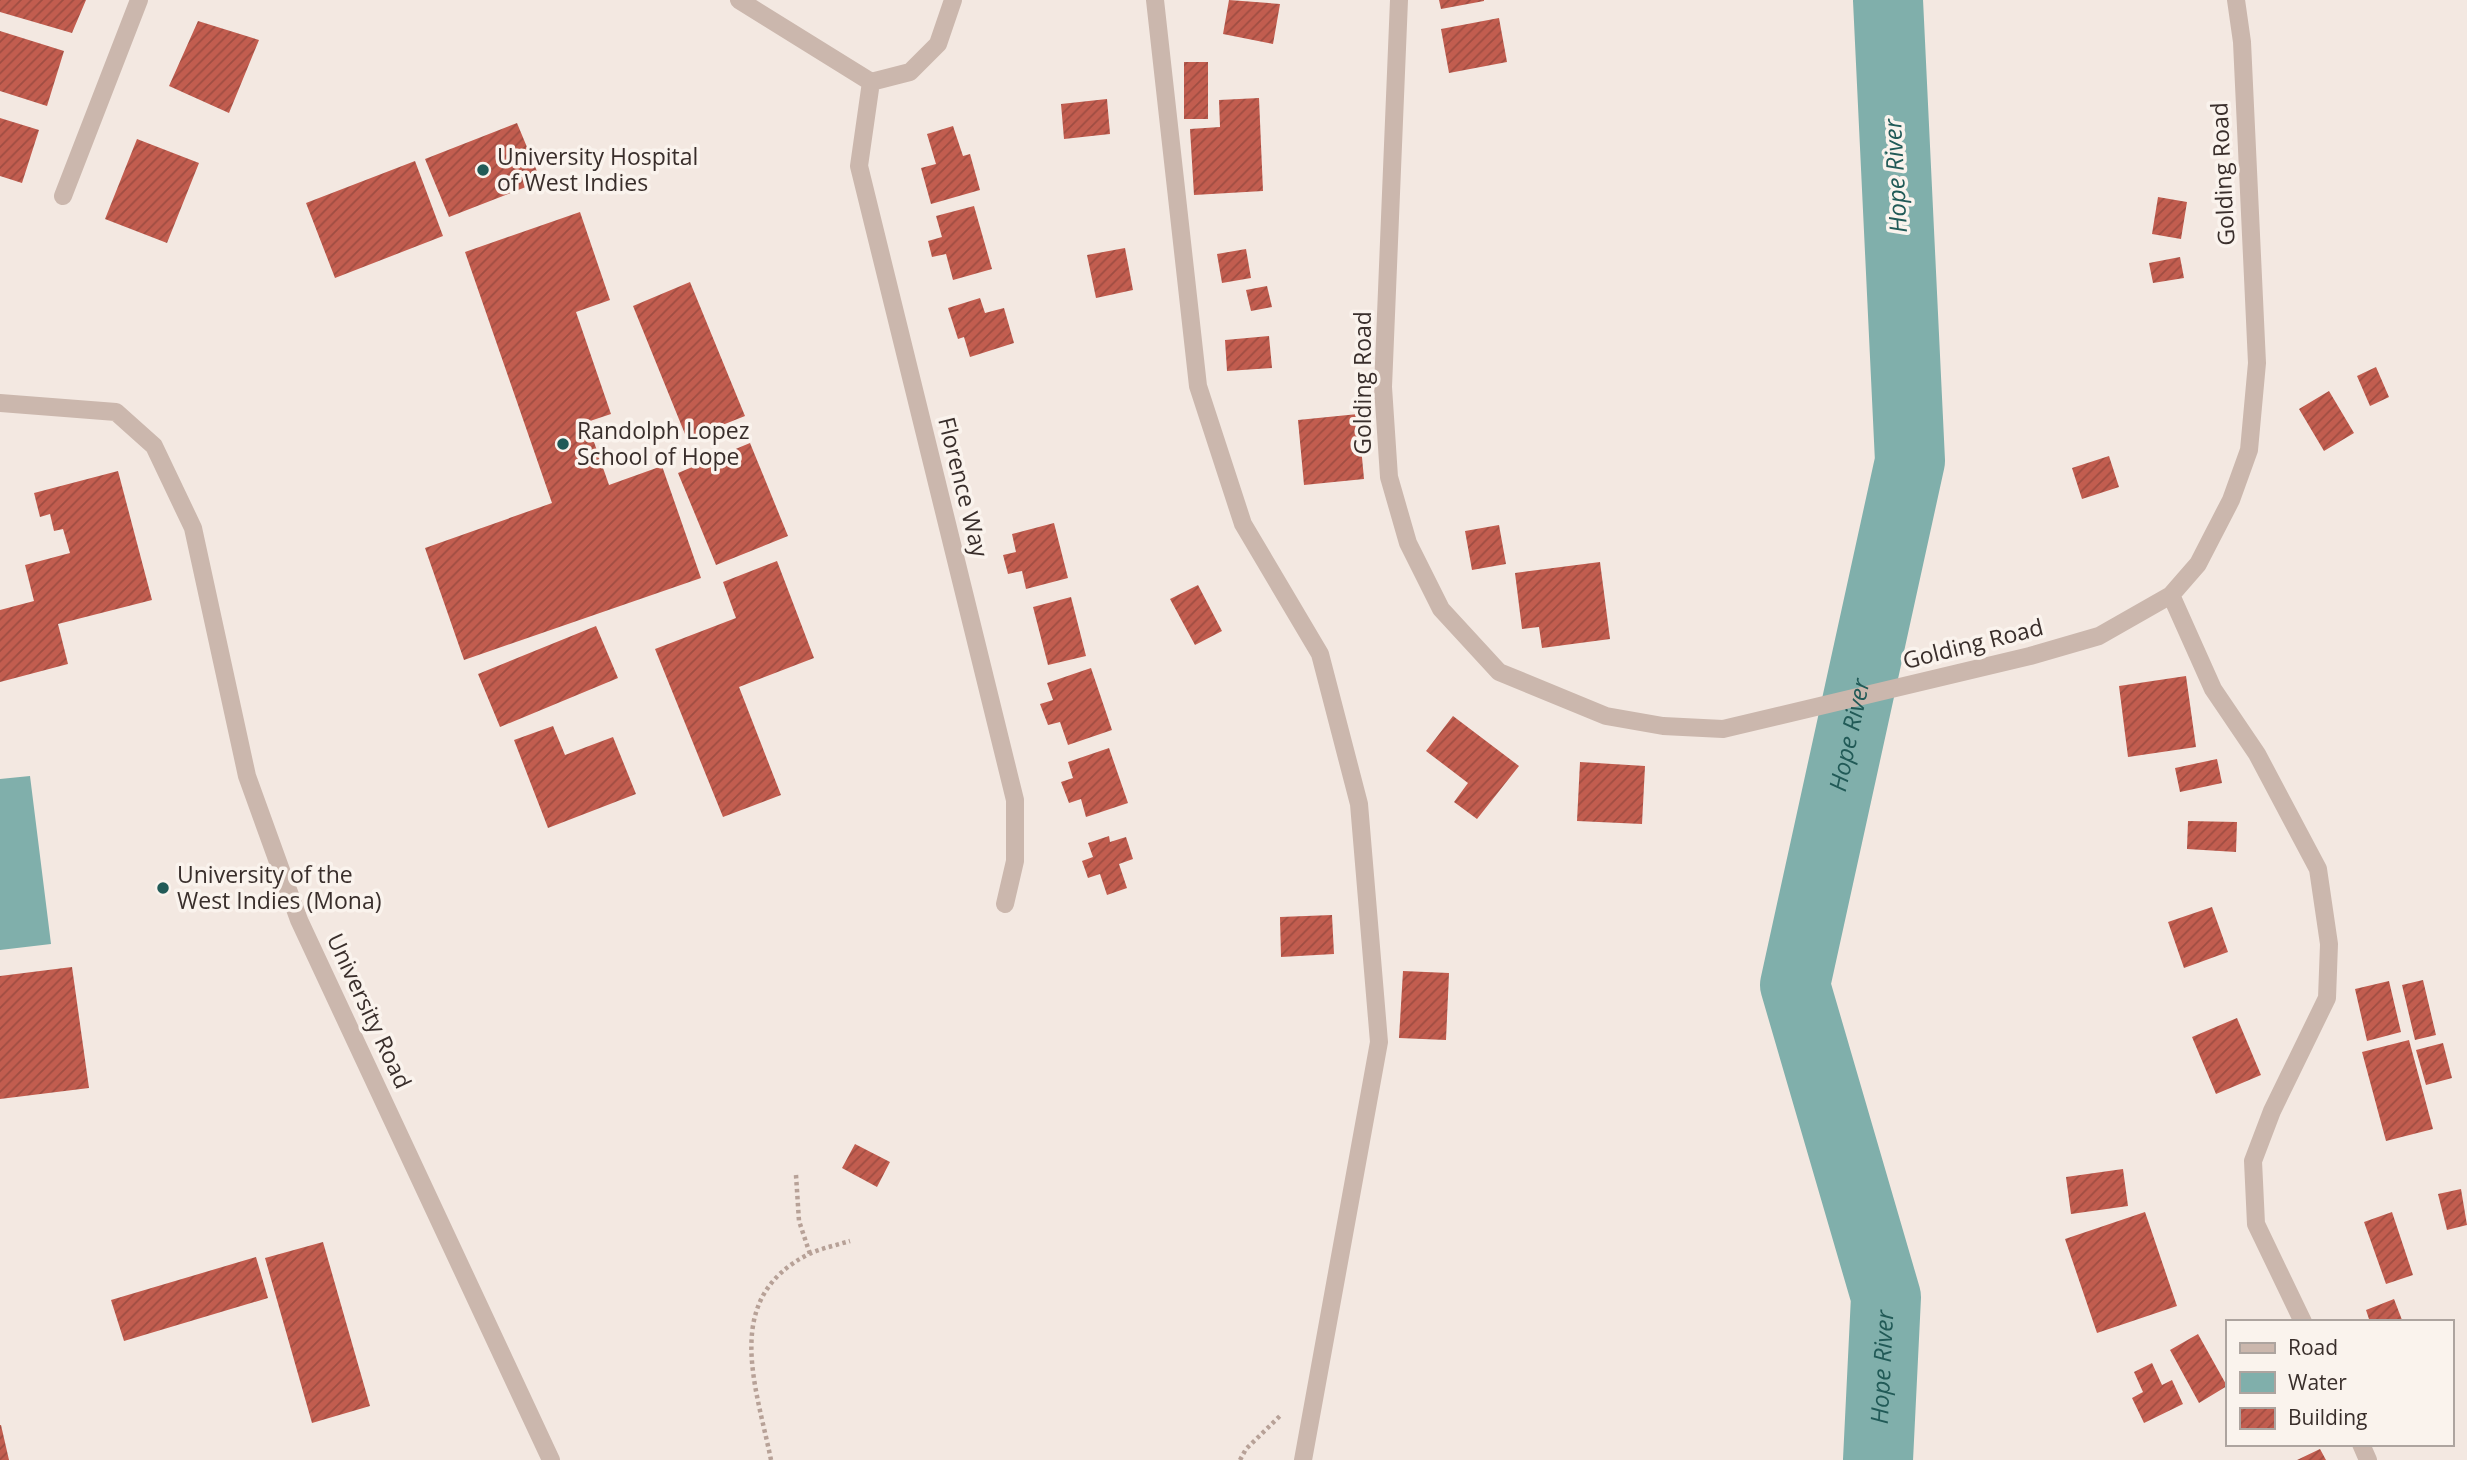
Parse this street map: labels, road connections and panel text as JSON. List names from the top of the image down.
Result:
{
  "streets": {
    "street": ["Golding Road", "Florence Way", "University Road"]
  },
  "water": ["Hope River"],
  "places": ["University Hospital of West Indies", "Randolph Lopez School of Hope", "University of the West Indies (Mona)"],
  "legend": ["Road", "Water", "Building"]
}
